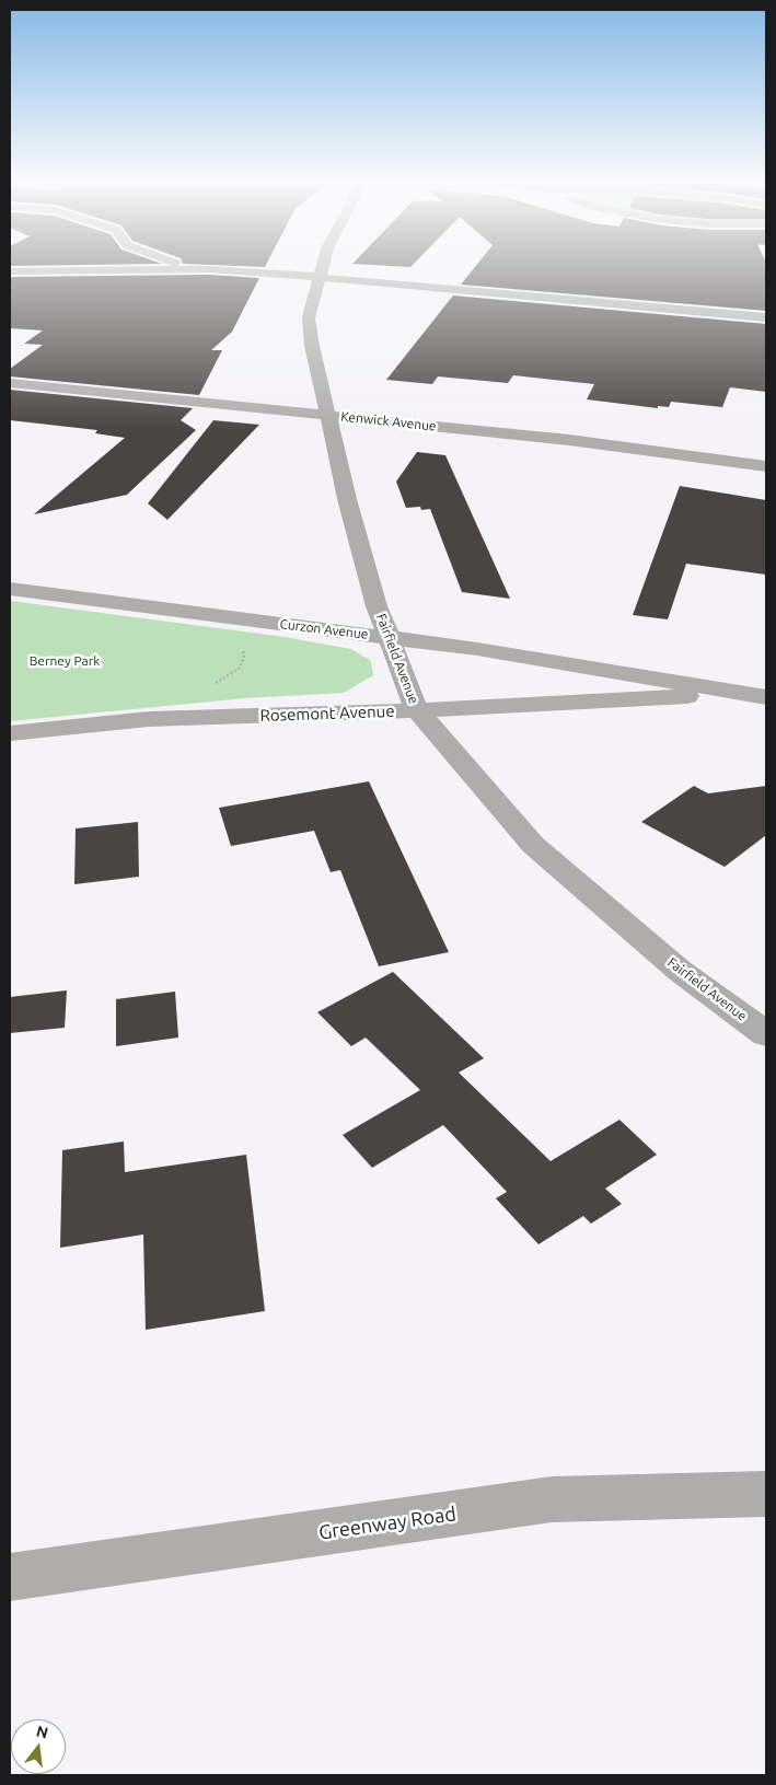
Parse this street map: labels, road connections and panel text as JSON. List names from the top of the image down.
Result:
{
  "streets": {
    "street": [
      "Kenwick Avenue",
      "Curzon Avenue",
      "Fairfield Avenue",
      "Rosemont Avenue",
      "Greenway Road"
    ]
  },
  "crossings": [
    ["Kenwick Avenue", "Fairfield Avenue"],
    ["Curzon Avenue", "Fairfield Avenue"],
    ["Curzon Avenue", "Rosemont Avenue"],
    ["Fairfield Avenue", "Rosemont Avenue"]
  ],
  "parks": ["Berney Park"],
  "north": "top"
}
